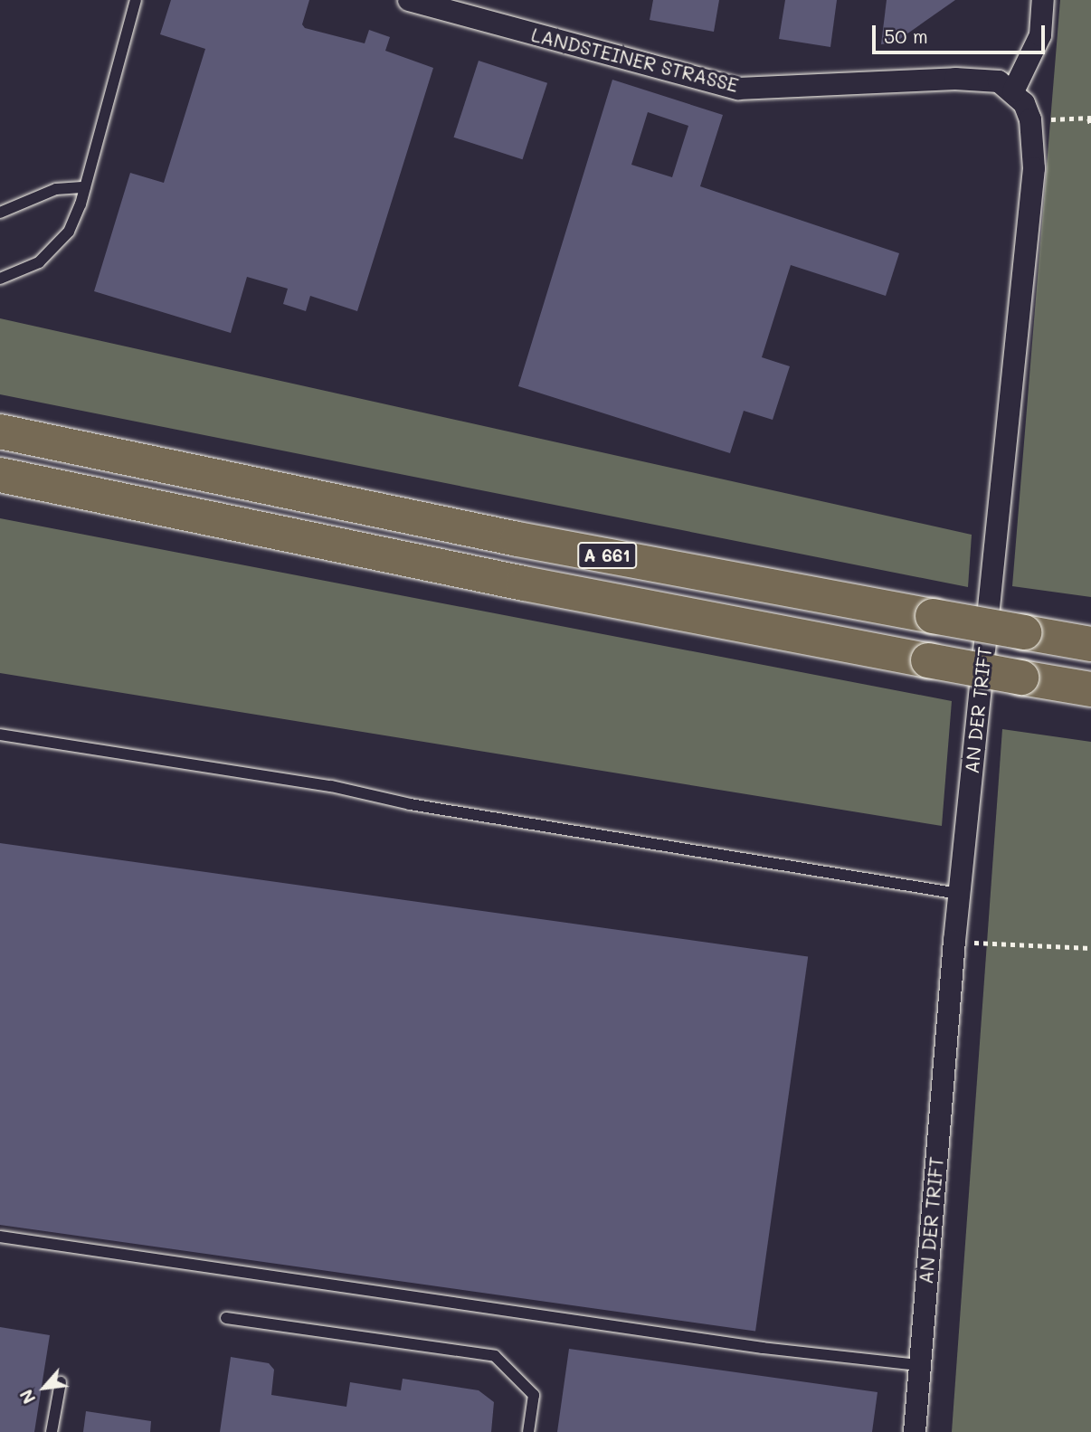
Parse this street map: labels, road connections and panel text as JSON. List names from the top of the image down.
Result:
{
  "streets": {
    "highway": ["A 661"],
    "street": ["LANDSTEINER STRASSE", "AN DER TRIFT"]
  },
  "crossings": [
    ["LANDSTEINER STRASSE", "AN DER TRIFT"]
  ],
  "scale_bar": "50 m",
  "north": "bottom left"
}
